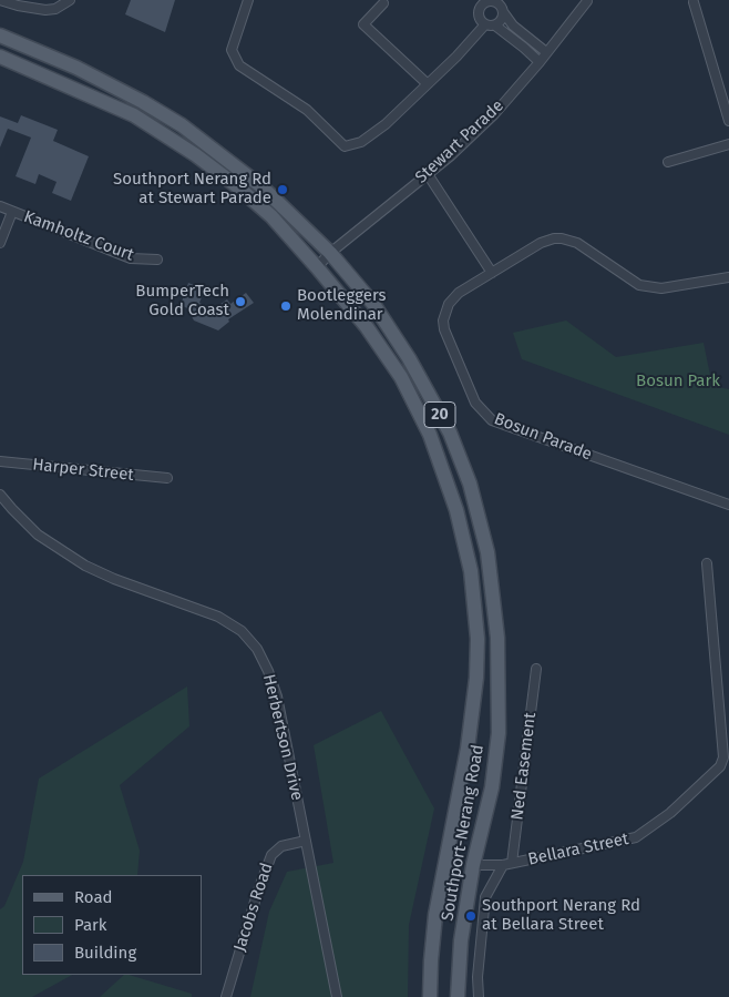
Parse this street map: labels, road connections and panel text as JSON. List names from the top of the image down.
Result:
{
  "streets": {
    "main road": ["20", "Southport-Nerang Road"],
    "street": [
      "Stewart Parade",
      "Kamholtz Court",
      "Bosun Parade",
      "Harper Street",
      "Herbertson Drive",
      "Ned Easement",
      "Bellara Street",
      "Jacobs Road"
    ]
  },
  "crossings": [
    ["Stewart Parade", "Southport-Nerang Road"],
    ["Herbertson Drive", "Jacobs Road"],
    ["Ned Easement", "Bellara Street"],
    ["Southport-Nerang Road", "Bellara Street"]
  ],
  "parks": ["Bosun Park"],
  "places": [
    "Southport Nerang Rd at Stewart Parade",
    "BumperTech Gold Coast",
    "Bootleggers Molendinar",
    "Southport Nerang Rd at Bellara Street"
  ],
  "legend": ["Road", "Park", "Building"]
}
